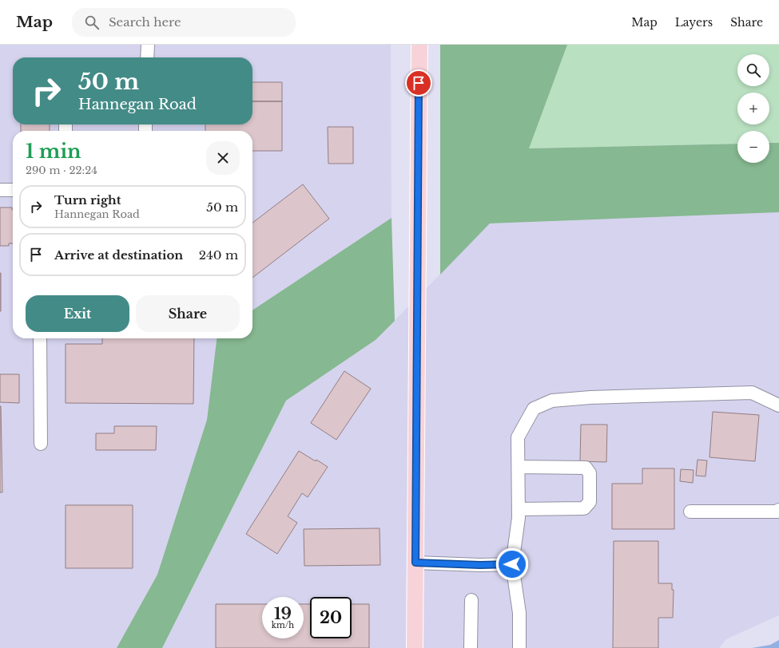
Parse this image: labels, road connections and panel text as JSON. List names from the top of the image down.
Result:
{
  "page": {
    "header": "Map",
    "search": "Search here",
    "nav": ["Map", "Layers", "Share"],
    "map_buttons": ["+", "−"],
    "turn": ["50 m", "Hannegan Road"],
    "heading": ["1 min", "290 m · 22:24"],
    "list": [
      {
        "name": "Turn right",
        "note": "Hannegan Road",
        "value": "50 m"
      },
      {
        "name": "Arrive at destination",
        "value": "240 m"
      }
    ],
    "buttons": ["Exit", "Share"],
    "speed": "19 km/h",
    "limit": "20"
  }
}
